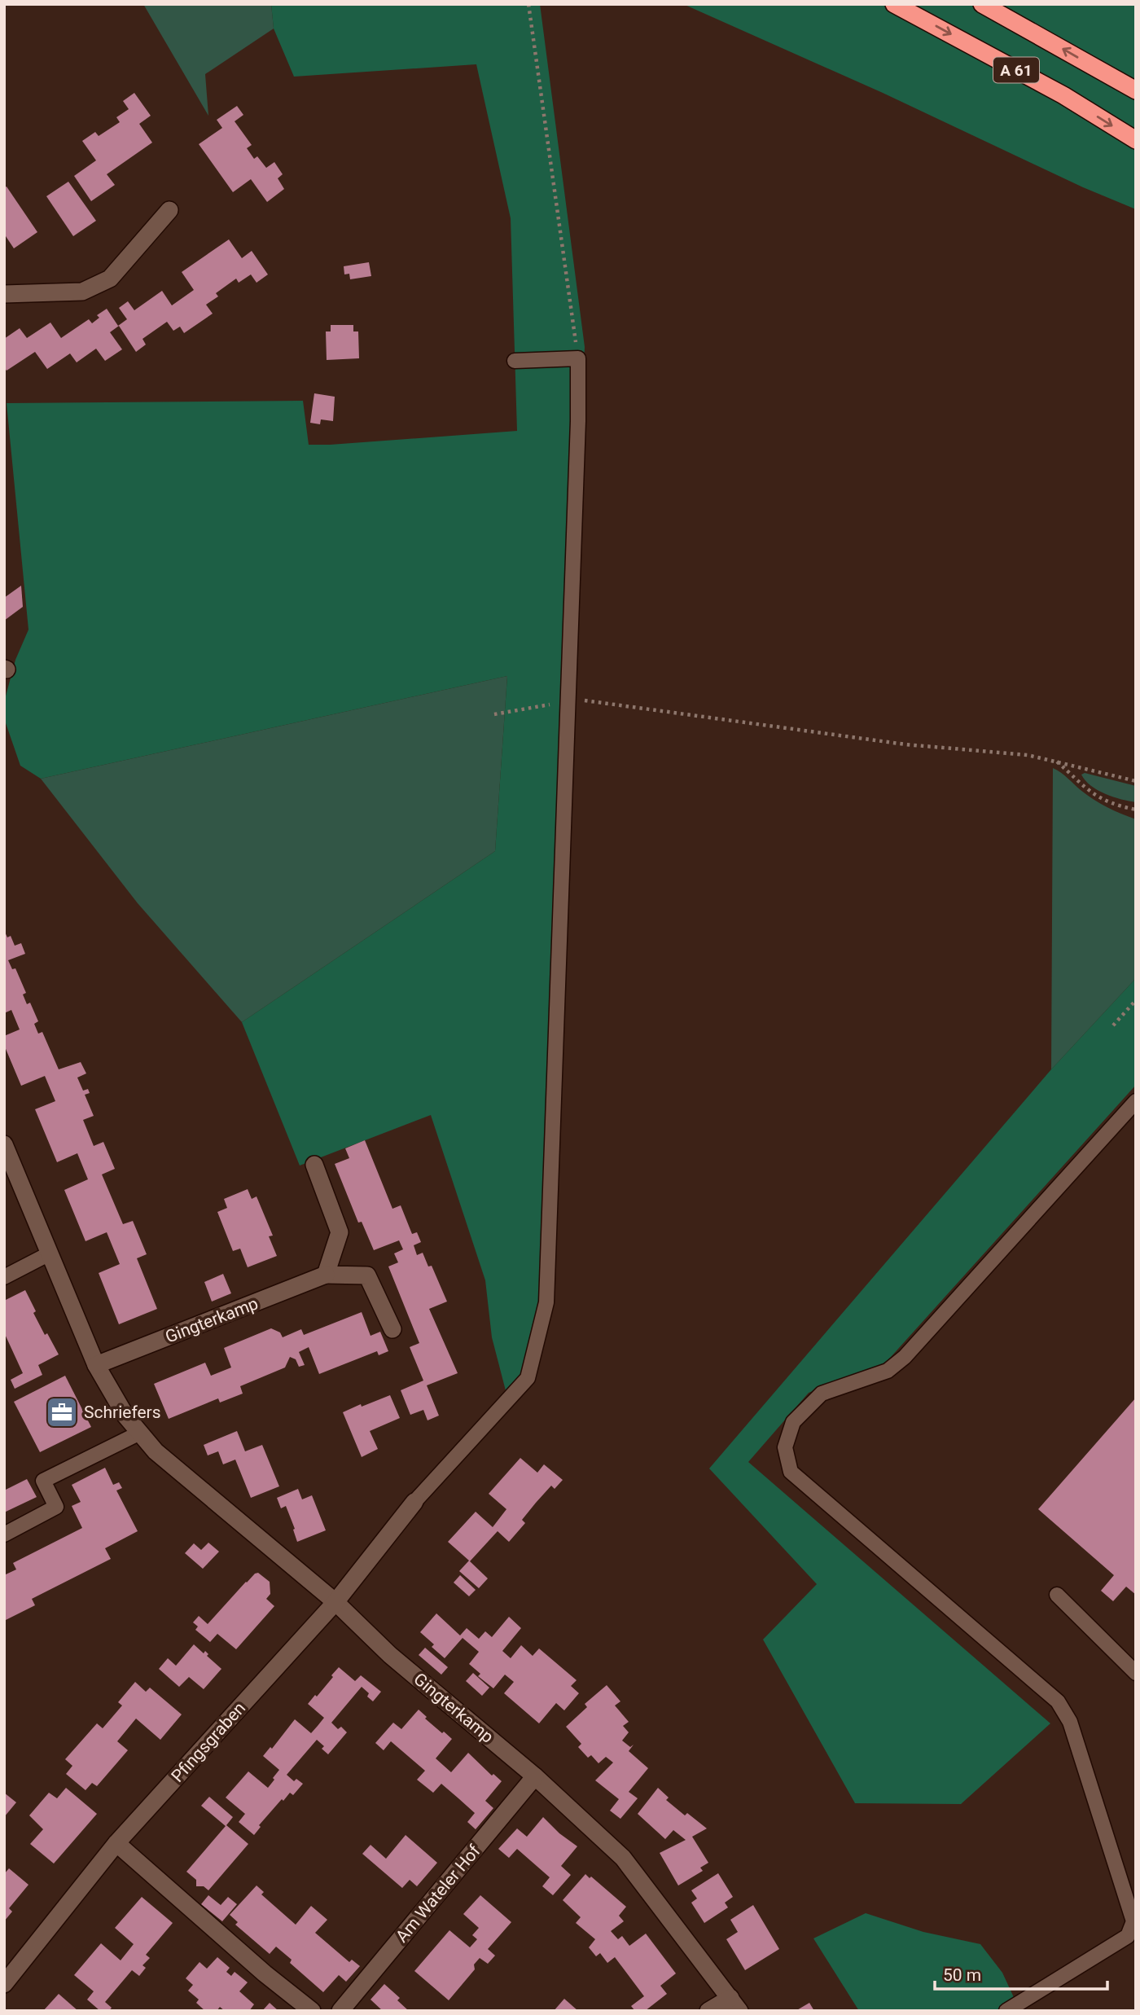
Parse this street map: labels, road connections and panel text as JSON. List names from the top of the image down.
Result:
{
  "streets": {
    "highway": ["A 61"],
    "street": ["Gingterkamp", "Pfingsgraben", "Am Wateler Hof"]
  },
  "crossings": [
    ["Gingterkamp", "Pfingsgraben"],
    ["Gingterkamp", "Am Wateler Hof"]
  ],
  "places": {
    "office": ["Schriefers"]
  },
  "scale_bar": "50 m"
}
